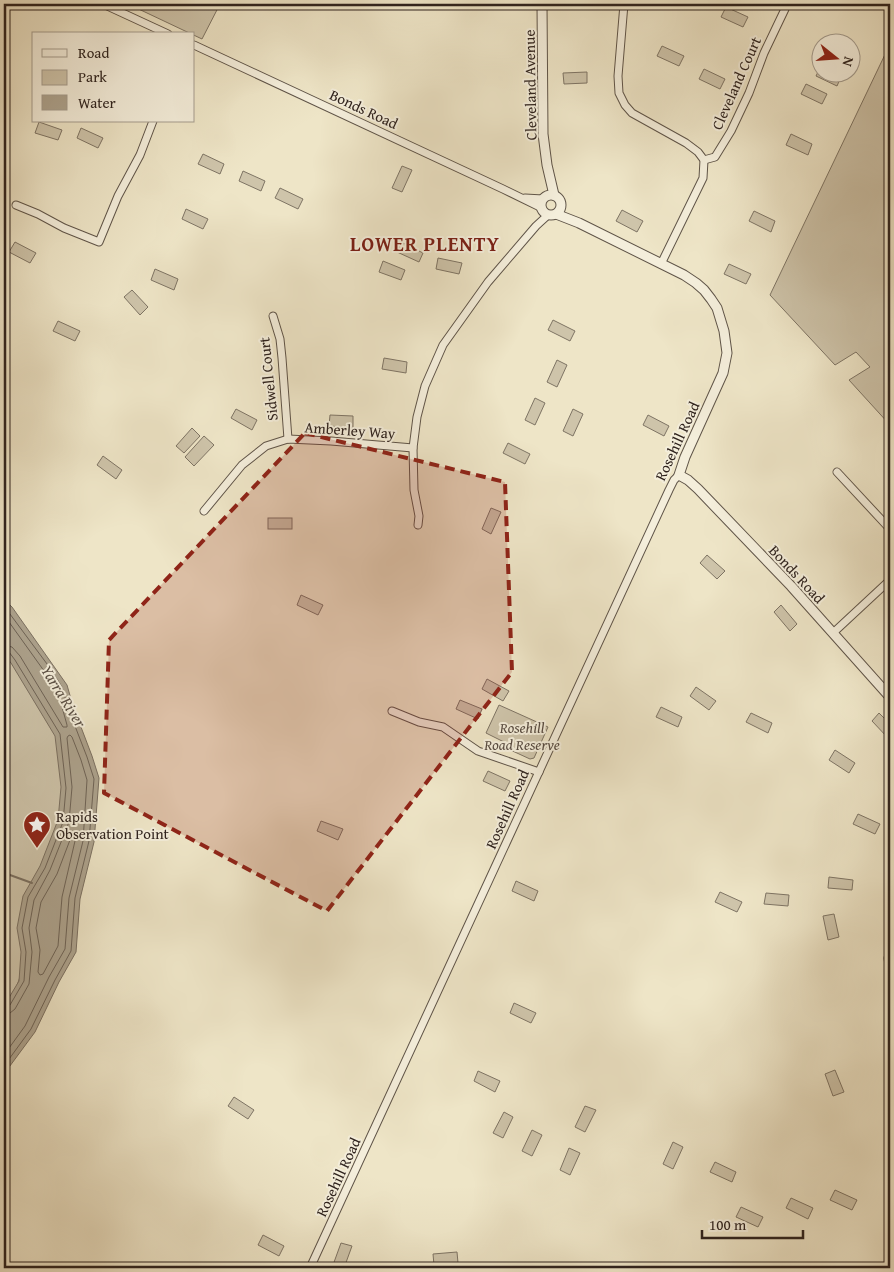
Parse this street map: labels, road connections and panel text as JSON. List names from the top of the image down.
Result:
{
  "streets": {
    "street": [
      "Cleveland Court",
      "Cleveland Avenue",
      "Bonds Road",
      "Sidwell Court",
      "Amberley Way",
      "Rosehill Road"
    ]
  },
  "crossings": [
    ["Cleveland Avenue", "Bonds Road"],
    ["Cleveland Avenue", "Amberley Way"],
    ["Bonds Road", "Amberley Way"],
    ["Bonds Road", "Rosehill Road"],
    ["Sidwell Court", "Amberley Way"]
  ],
  "districts": ["LOWER PLENTY"],
  "water": ["Yarra River"],
  "parks": ["Rosehill Road Reserve"],
  "places": {
    "place": ["Rapids Observation Point"]
  },
  "legend": ["Road", "Park", "Water"],
  "scale_bar": "100 m",
  "north": "right"
}
